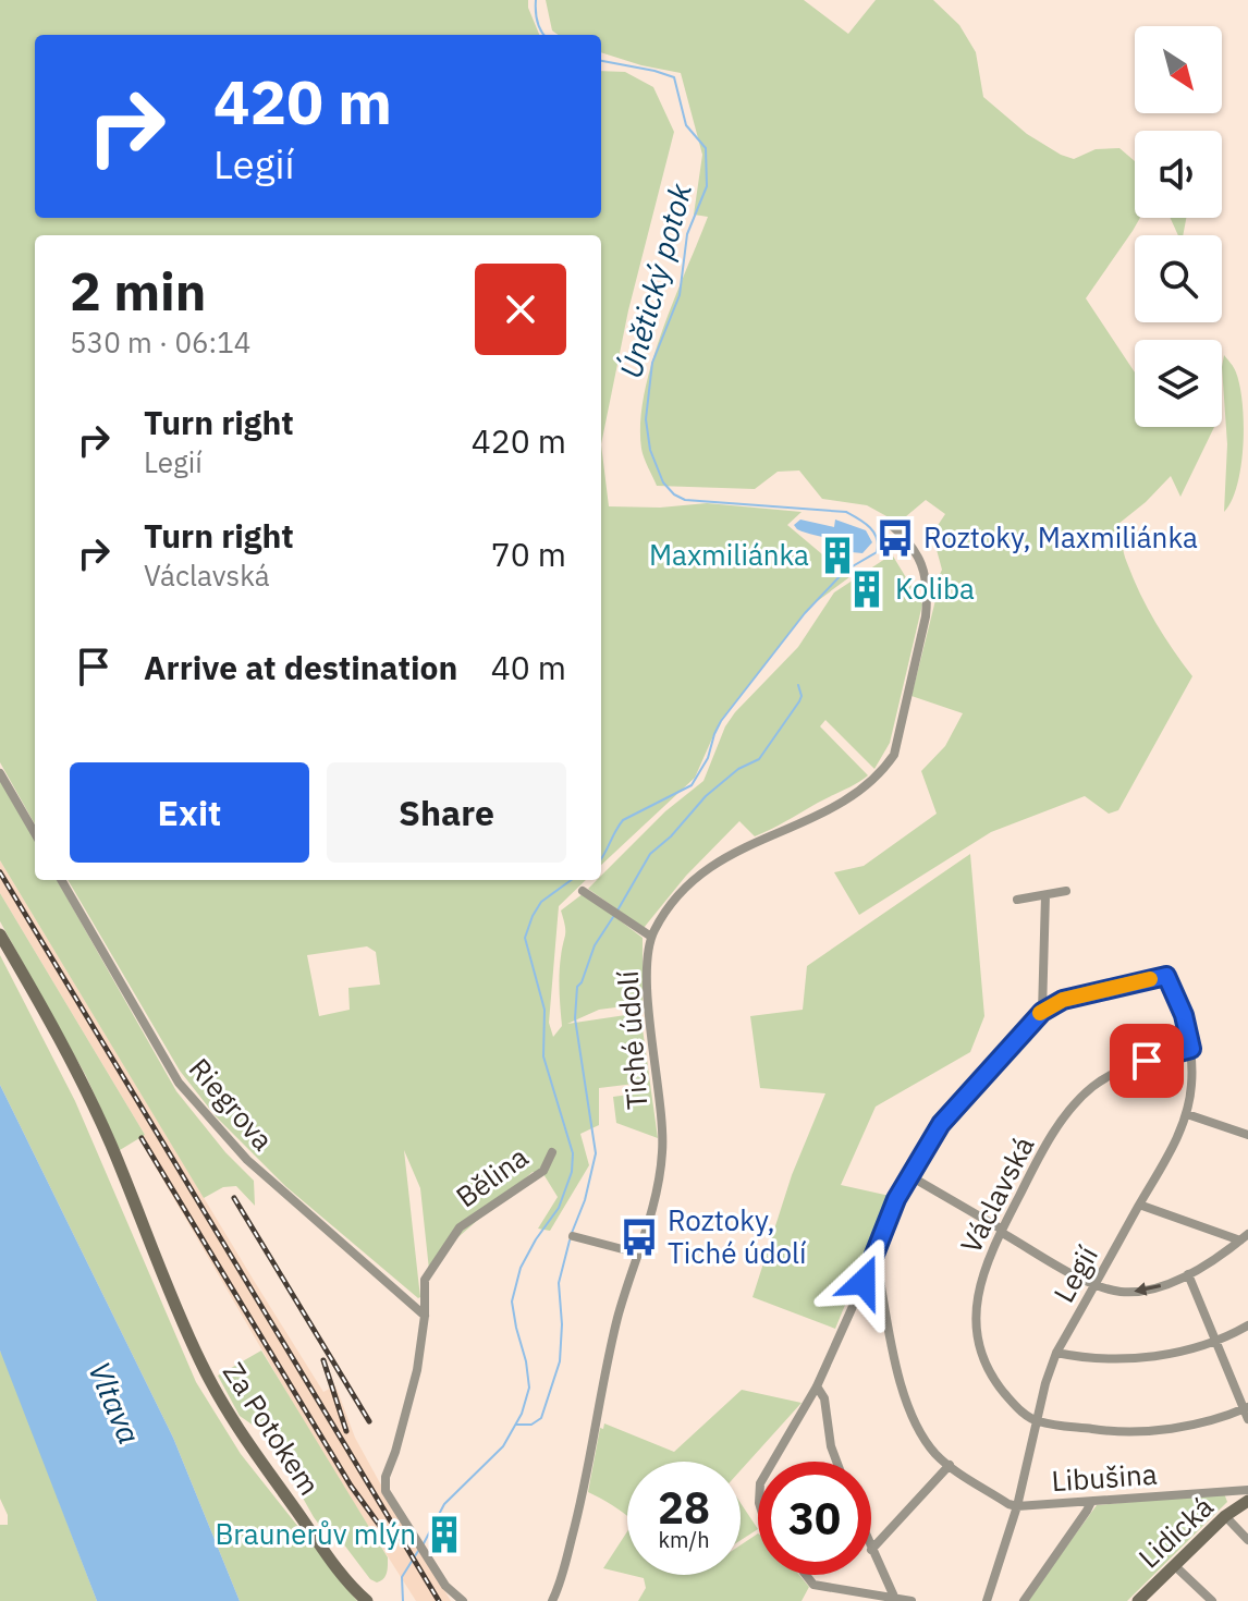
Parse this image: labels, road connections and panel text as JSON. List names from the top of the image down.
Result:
{
  "streets": {
    "main road": ["Za Potokem", "Lidická"],
    "street": [
      "Tiché údolí",
      "Riegrova",
      "Bělina",
      "Václavská",
      "Legií",
      "Libušina"
    ]
  },
  "crossings": [
    ["Riegrova", "Bělina"],
    ["Václavská", "Legií"],
    ["Legií", "Libušina"]
  ],
  "water": ["Únětický potok", "Vltava"],
  "places": {
    "bus stop": ["Roztoky, Maxmiliánka", "Roztoky, Tiché údolí"],
    "building": ["Maxmiliánka", "Koliba", "Braunerův mlýn"]
  },
  "north": "bottom right",
  "page": {
    "turn": ["420 m", "Legií"],
    "heading": ["2 min", "530 m · 06:14"],
    "list": [
      {
        "name": "Turn right",
        "note": "Legií",
        "value": "420 m"
      },
      {
        "name": "Turn right",
        "note": "Václavská",
        "value": "70 m"
      },
      {
        "name": "Arrive at destination",
        "value": "40 m"
      }
    ],
    "buttons": ["Exit", "Share"],
    "speed": "28 km/h",
    "limit": "30"
  }
}
